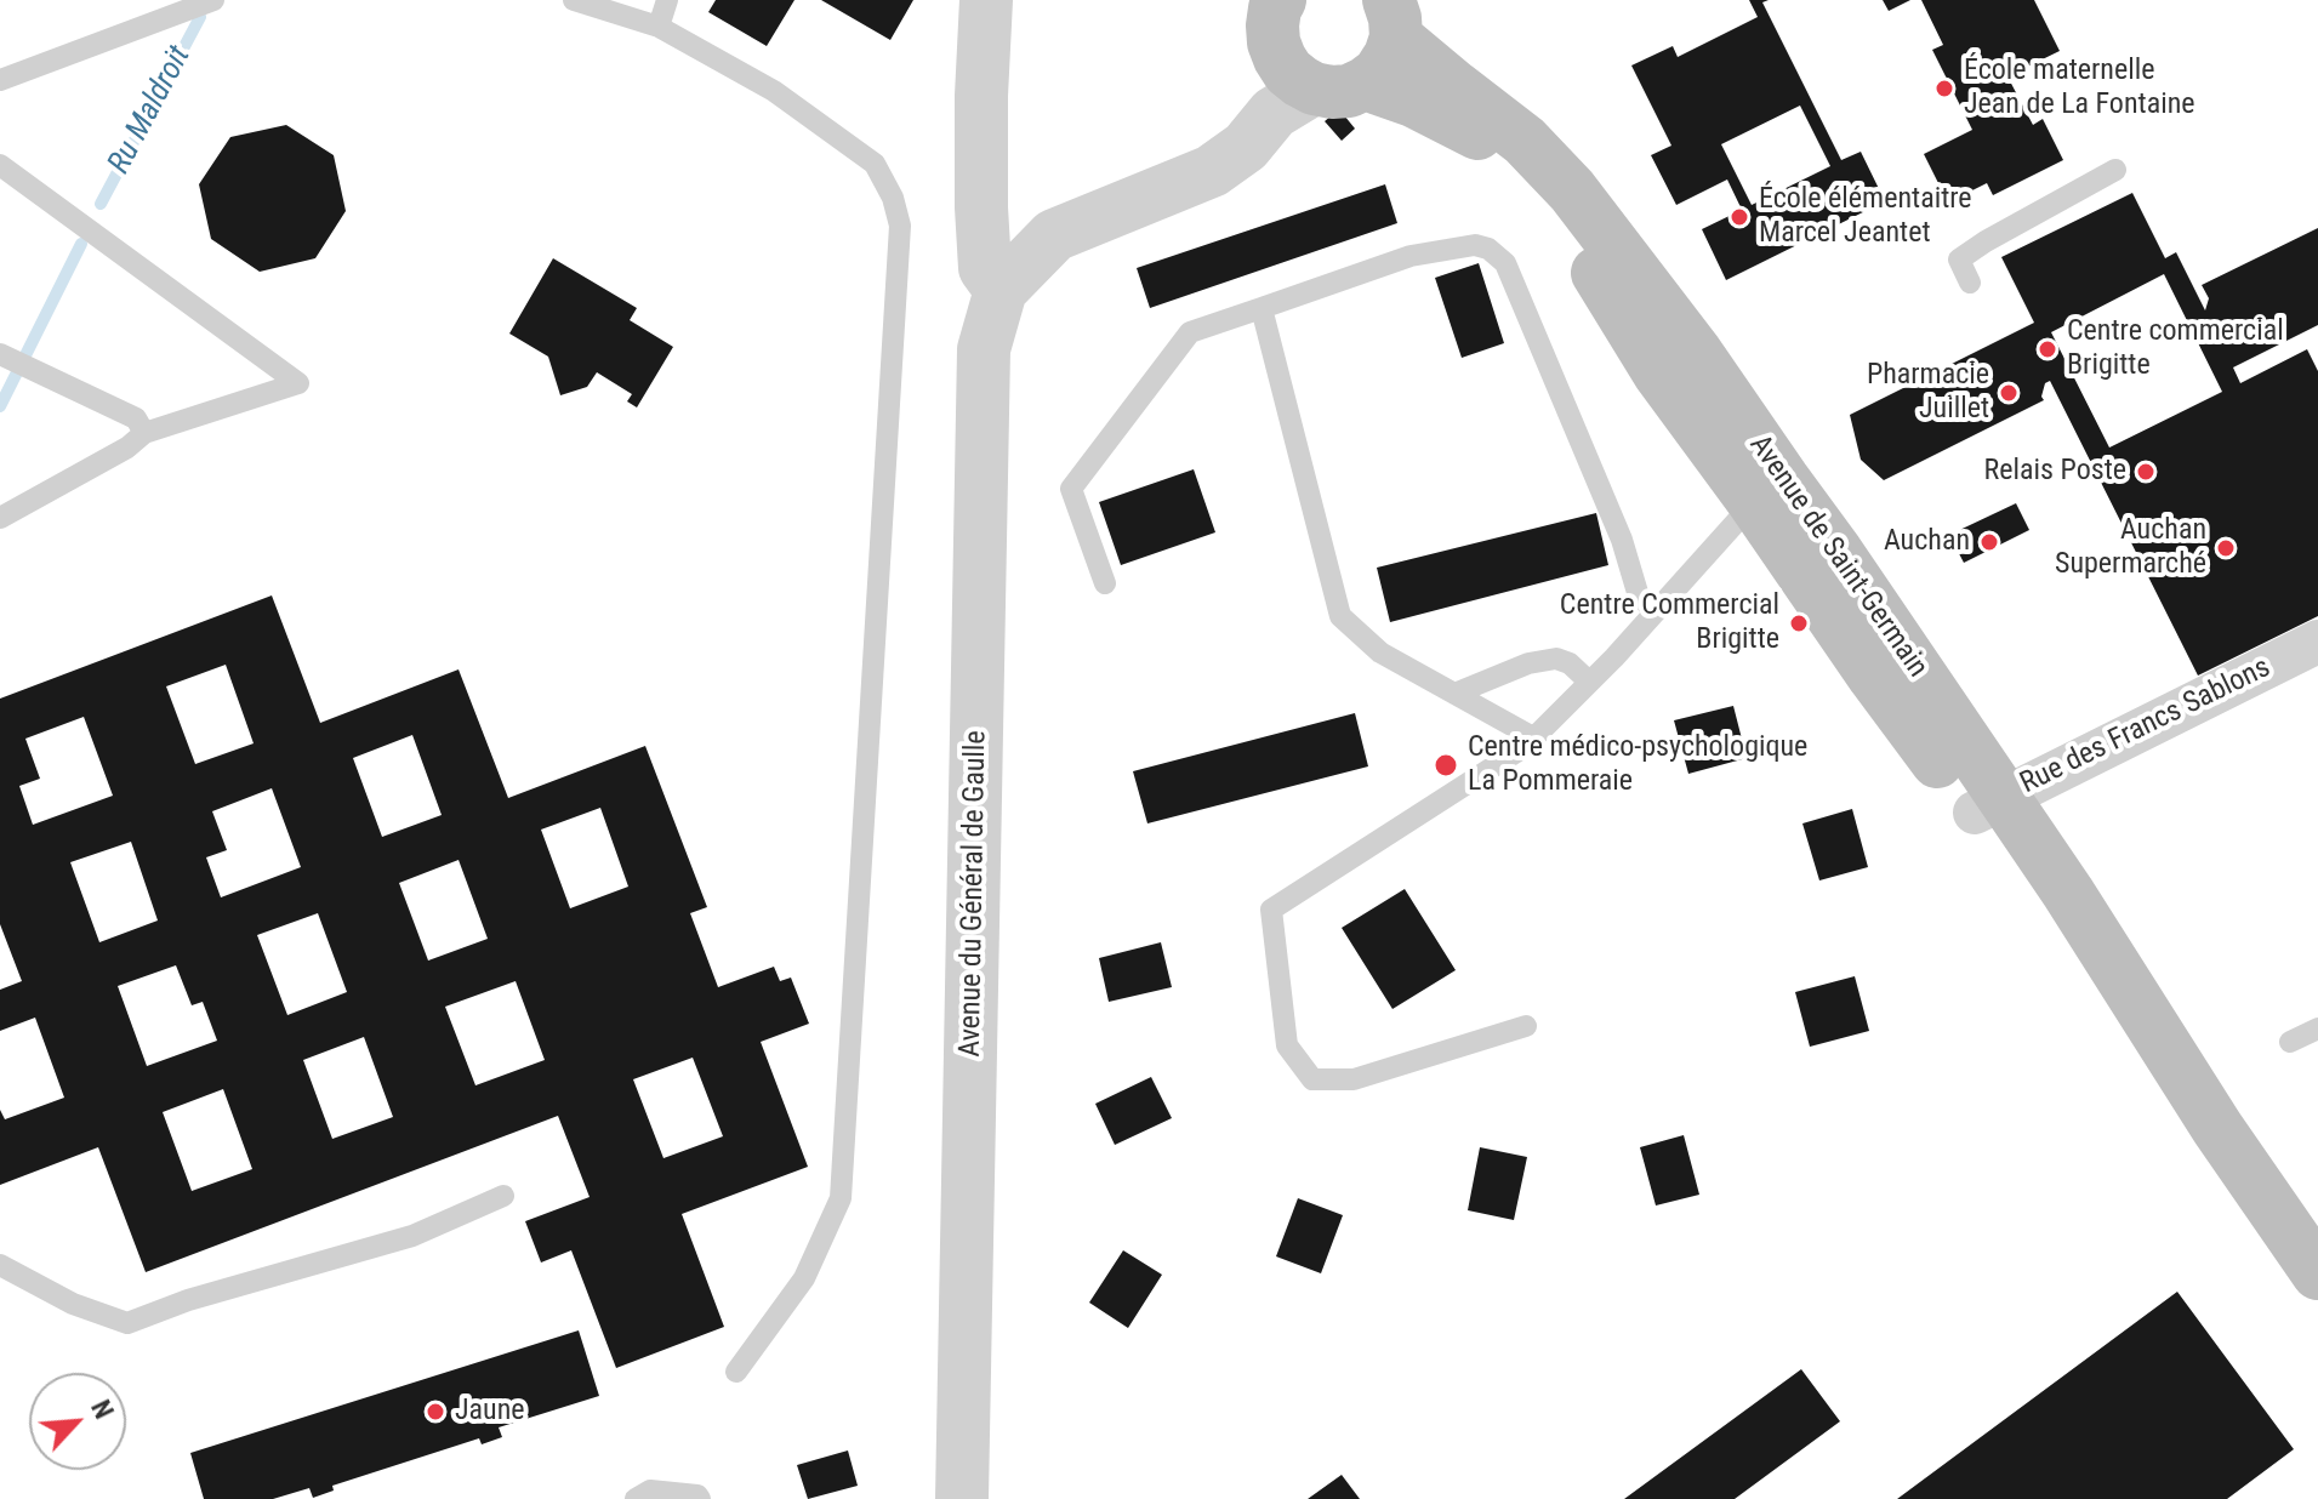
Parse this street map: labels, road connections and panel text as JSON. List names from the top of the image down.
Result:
{
  "streets": {
    "main road": ["Avenue de Saint-Germain"],
    "street": ["Rue des Francs Sablons", "Avenue du Général de Gaulle"]
  },
  "crossings": [
    ["Avenue de Saint-Germain", "Rue des Francs Sablons"],
    ["Avenue de Saint-Germain", "Avenue du Général de Gaulle"]
  ],
  "water": ["Ru Maldroit"],
  "places": [
    "École maternelle Jean de La Fontaine",
    "École élémentaitre Marcel Jeantet",
    "Centre commercial Brigitte",
    "Pharmacie Juillet",
    "Relais Poste",
    "Auchan",
    "Auchan Supermarché",
    "Centre Commercial Brigitte",
    "Centre médico-psychologique La Pommeraie",
    "Jaune"
  ],
  "north": "top right"
}
